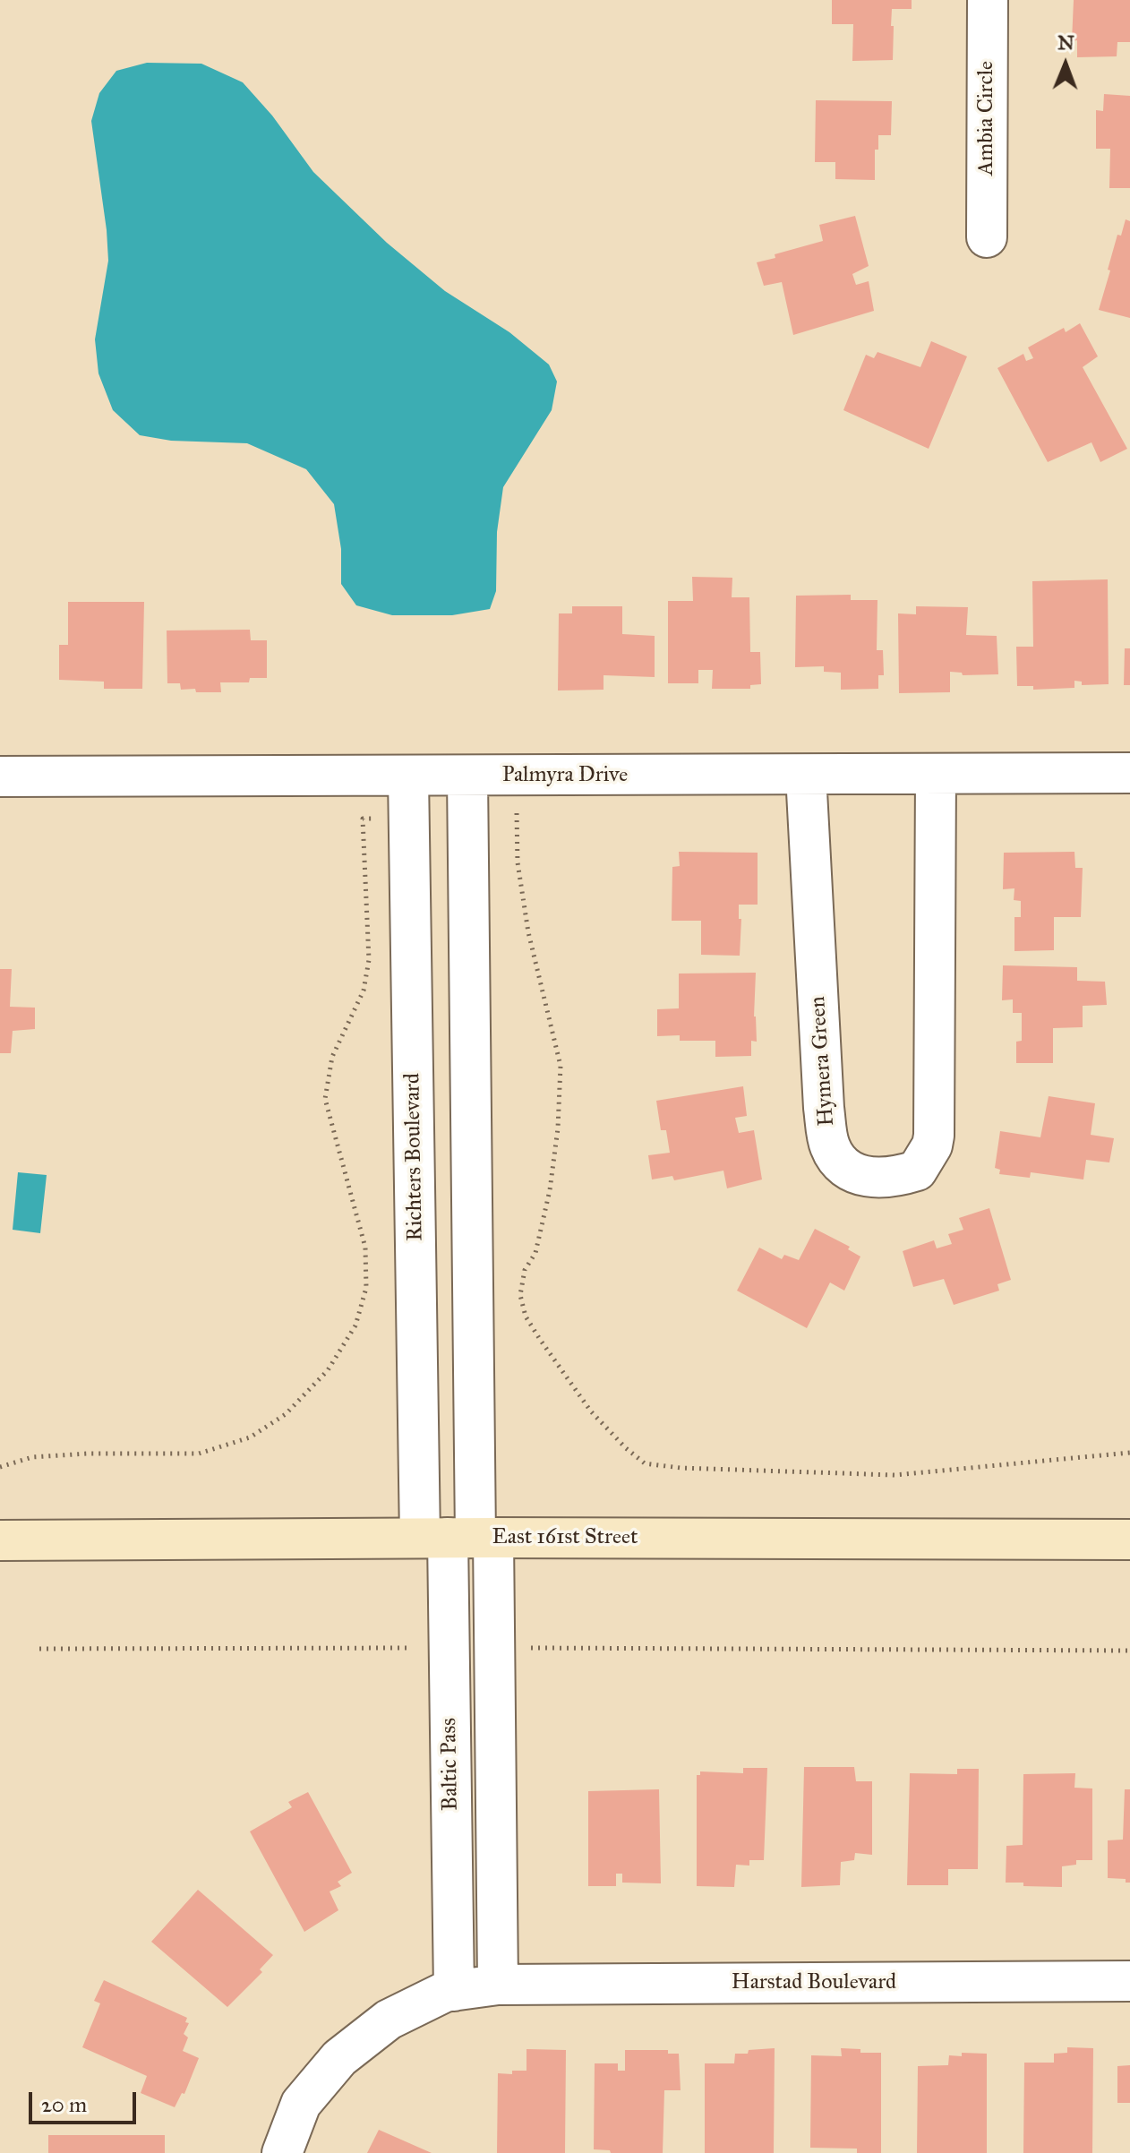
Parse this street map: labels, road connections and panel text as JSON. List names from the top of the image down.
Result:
{
  "streets": {
    "street": [
      "Ambia Circle",
      "Palmyra Drive",
      "Hymera Green",
      "Richters Boulevard",
      "East 161st Street",
      "Baltic Pass",
      "Harstad Boulevard"
    ]
  },
  "crossings": [
    ["Palmyra Drive", "Hymera Green"],
    ["Palmyra Drive", "Richters Boulevard"],
    ["Richters Boulevard", "East 161st Street"],
    ["Richters Boulevard", "Baltic Pass"],
    ["East 161st Street", "Baltic Pass"],
    ["Baltic Pass", "Harstad Boulevard"]
  ],
  "scale_bar": "20 m",
  "north": "top"
}
